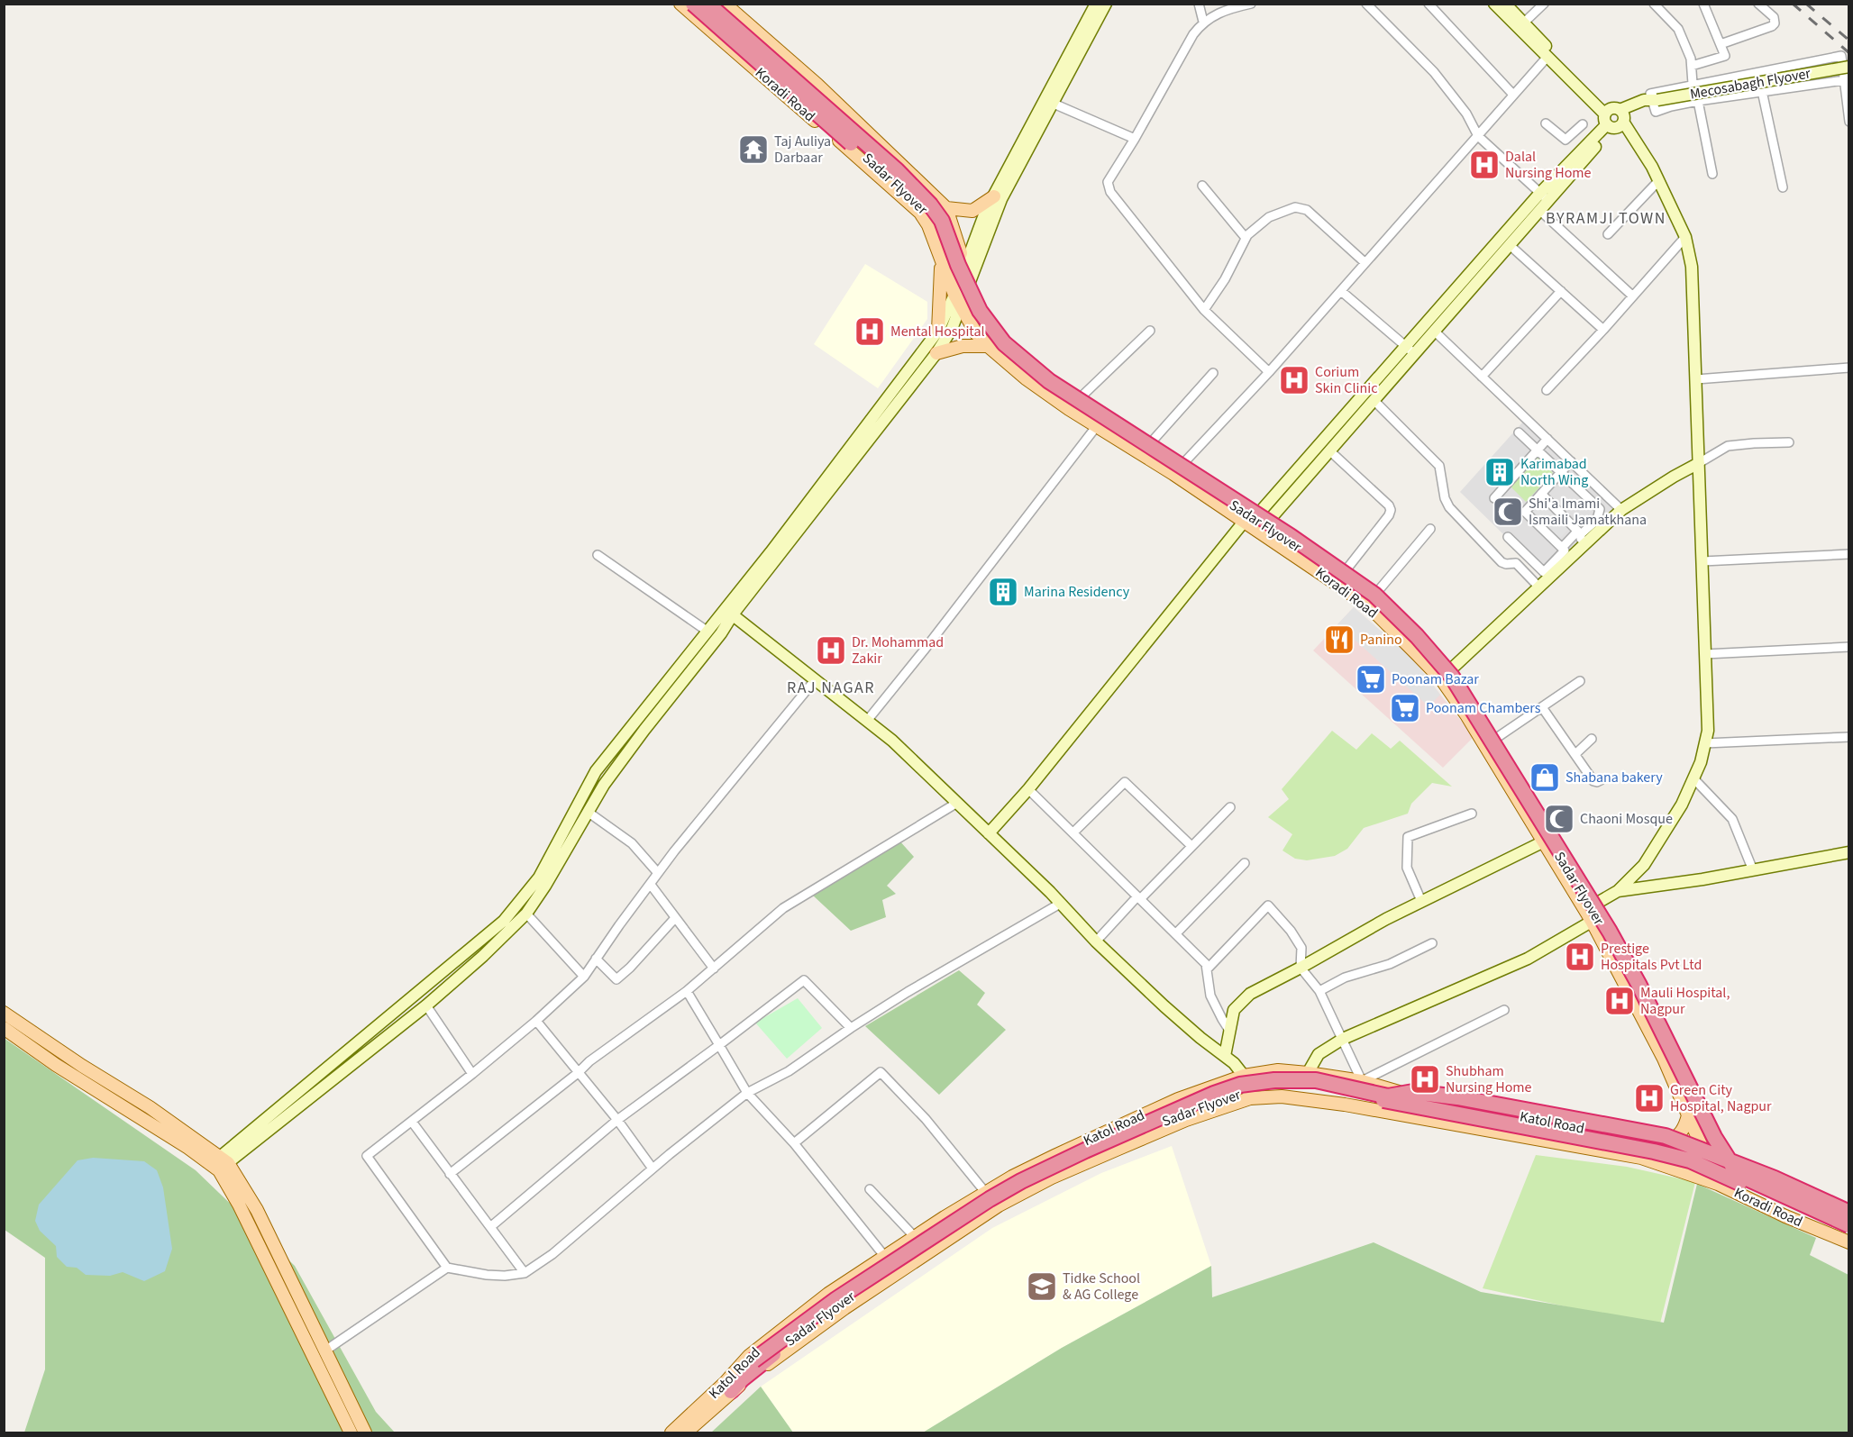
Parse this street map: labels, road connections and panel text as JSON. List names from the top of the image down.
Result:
{
  "streets": {
    "highway": ["Sadar Flyover"],
    "main road": ["Mecosabagh Flyover", "Koradi Road", "Katol Road"]
  },
  "crossings": [
    ["Koradi Road", "Sadar Flyover"],
    ["Koradi Road", "Katol Road"],
    ["Sadar Flyover", "Katol Road"]
  ],
  "districts": ["BYRAMJI TOWN", "RAJ NAGAR"],
  "places": {
    "temple": ["Taj Auliya Darbaar"],
    "hospital": [
      "Dalal Nursing Home",
      "Mental Hospital",
      "Corium Skin Clinic",
      "Dr. Mohammad Zakir",
      "Prestige Hospitals Pvt Ltd",
      "Mauli Hospital, Nagpur",
      "Shubham Nursing Home",
      "Green City Hospital, Nagpur"
    ],
    "building": ["Karimabad North Wing", "Marina Residency"],
    "mosque": ["Shi'a Imami Ismaili Jamatkhana", "Chaoni Mosque"],
    "restaurant": ["Panino"],
    "supermarket": ["Poonam Bazar", "Poonam Chambers"],
    "shop": ["Shabana bakery"],
    "school or university": ["Tidke School & AG College"]
  }
}
